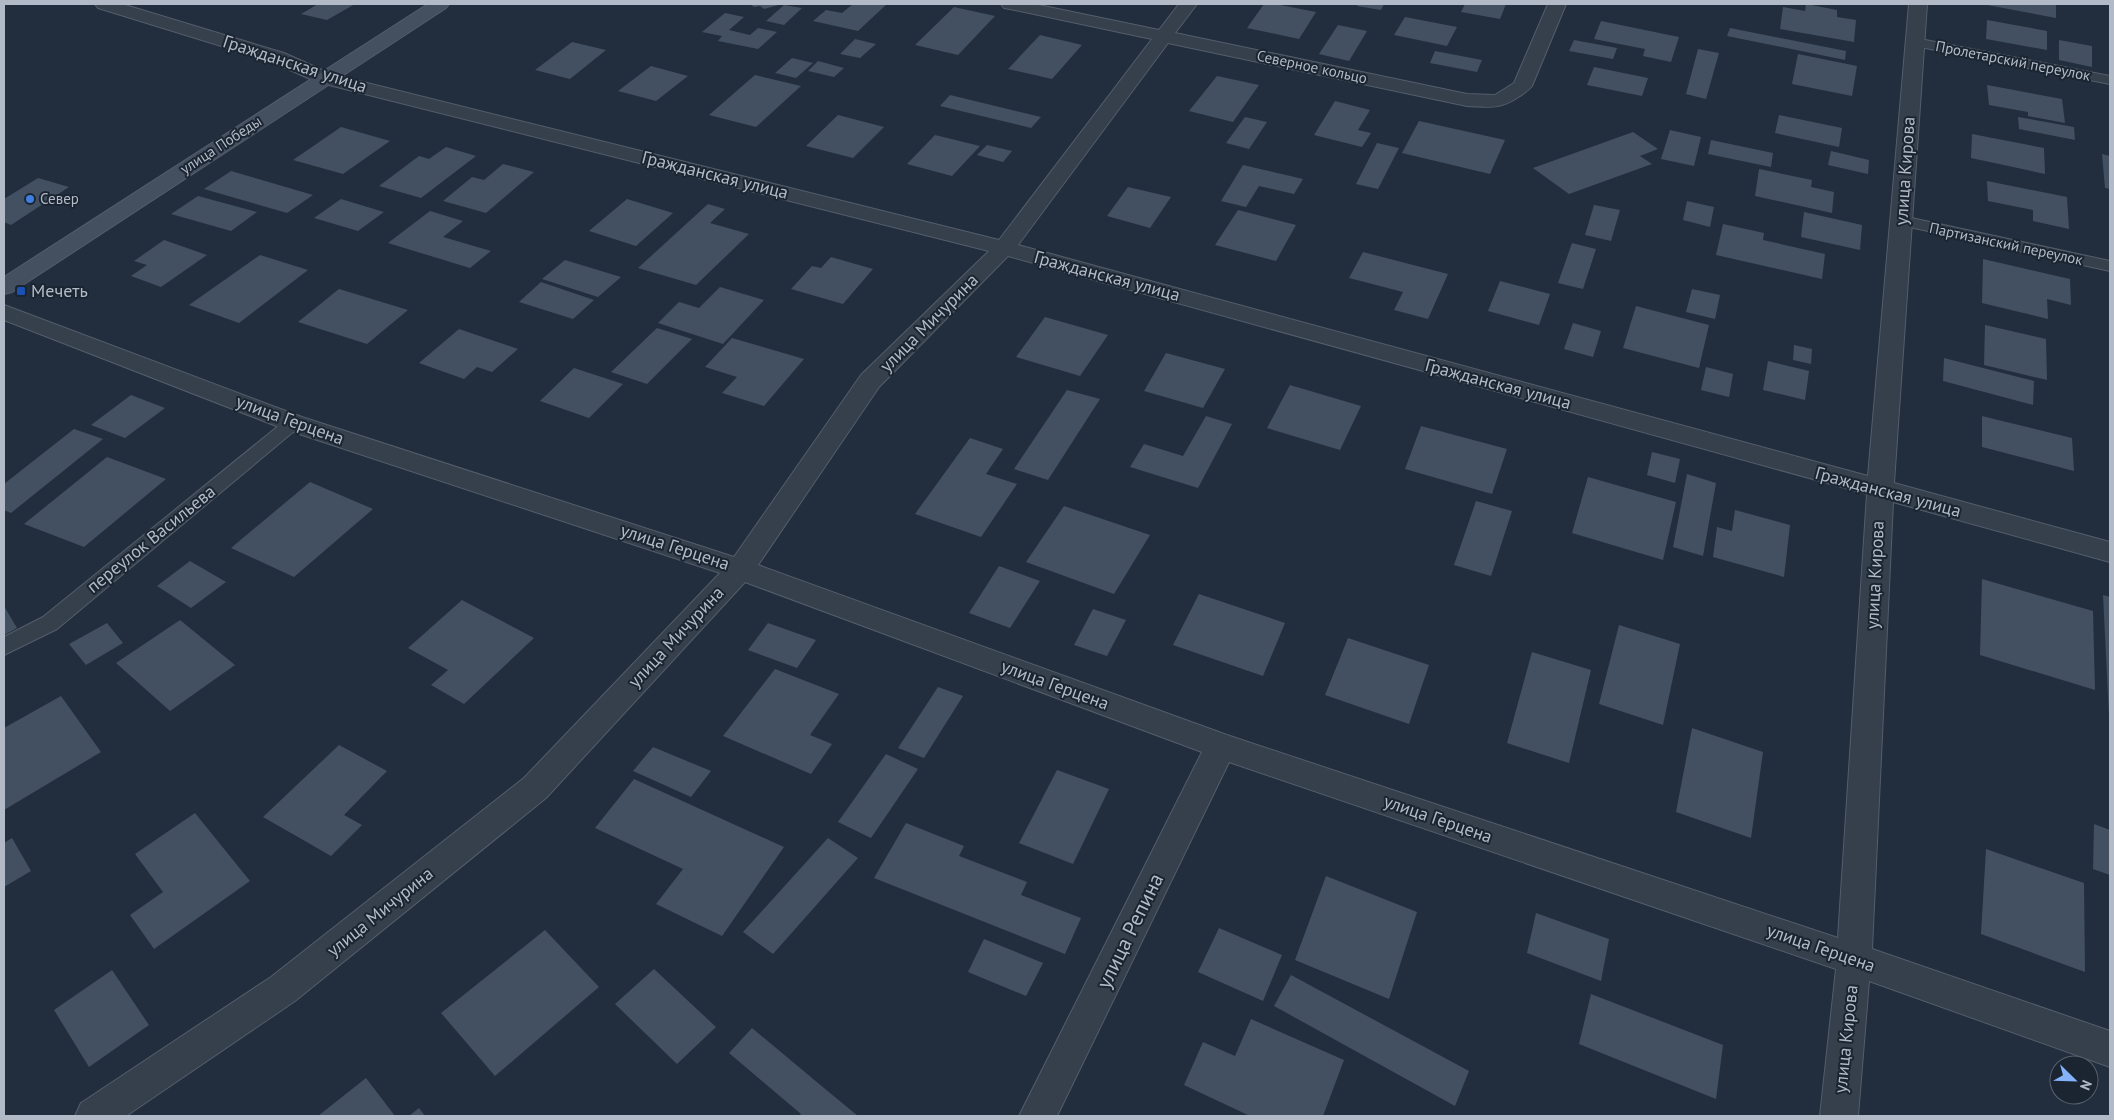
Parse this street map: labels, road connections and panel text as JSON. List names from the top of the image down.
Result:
{
  "streets": {
    "street": [
      "Гражданская улица",
      "Северное кольцо",
      "улица Победы",
      "улица Кирова",
      "улица Мичурина",
      "улица Герцена",
      "улица Репина"
    ],
    "lane": ["Пролетарский переулок", "Партизанский переулок", "переулок Васильева"]
  },
  "crossings": [
    ["Пролетарский переулок", "улица Кирова"],
    ["Гражданская улица", "улица Победы"],
    ["Гражданская улица", "улица Кирова"],
    ["Гражданская улица", "улица Мичурина"],
    ["Северное кольцо", "улица Мичурина"],
    ["улица Кирова", "Партизанский переулок"],
    ["улица Кирова", "улица Герцена"],
    ["улица Мичурина", "улица Герцена"],
    ["улица Герцена", "переулок Васильева"],
    ["улица Герцена", "улица Репина"]
  ],
  "places": {
    "other": ["Север"],
    "transit": ["Мечеть"]
  },
  "north": "bottom right"
}
